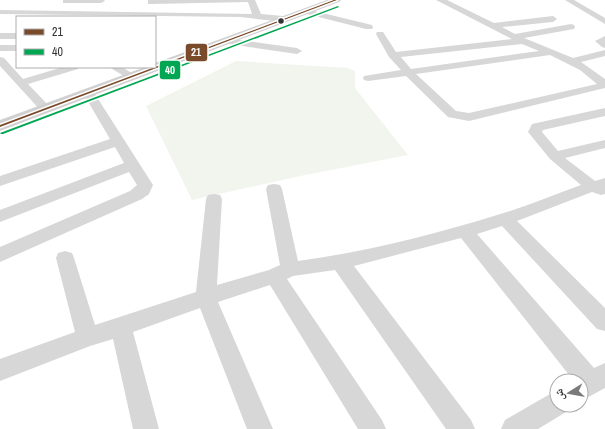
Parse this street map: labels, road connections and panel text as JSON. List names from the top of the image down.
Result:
{
  "lines": ["transit line 21", "transit line 40"],
  "legend": ["21", "40"],
  "north": "left"
}
